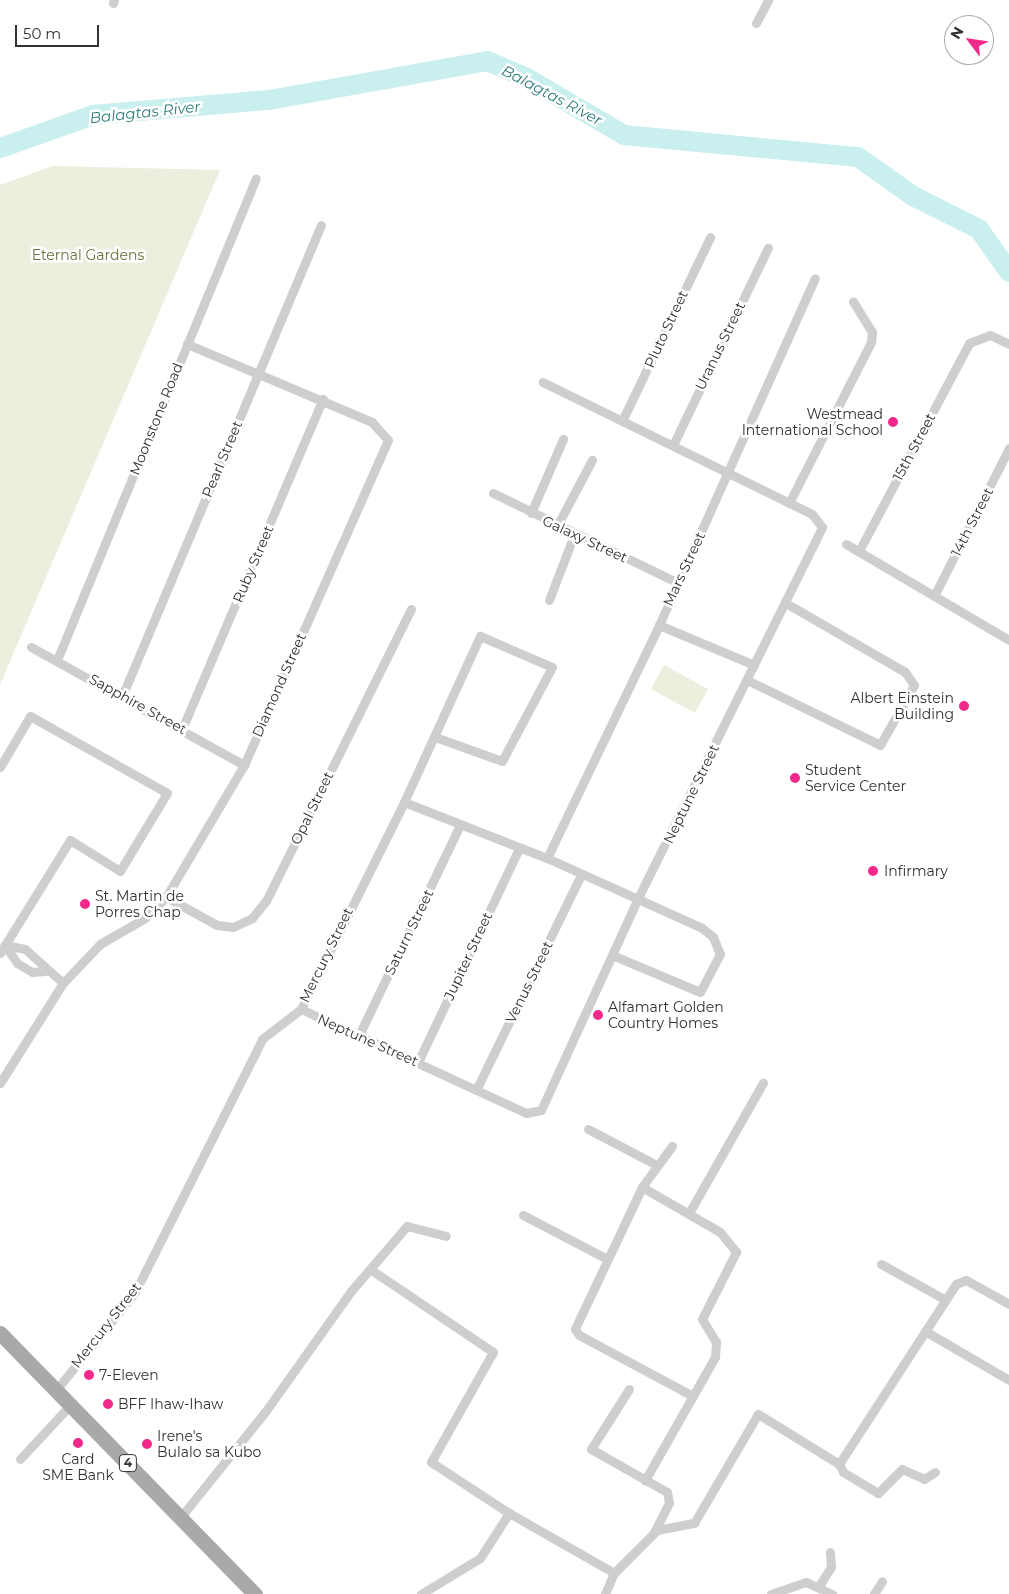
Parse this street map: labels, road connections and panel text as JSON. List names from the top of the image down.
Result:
{
  "streets": {
    "main road": ["4"],
    "street": [
      "Pluto Street",
      "Uranus Street",
      "Moonstone Road",
      "15th Street",
      "Pearl Street",
      "14th Street",
      "Galaxy Street",
      "Ruby Street",
      "Mars Street",
      "Diamond Street",
      "Sapphire Street",
      "Neptune Street",
      "Opal Street",
      "Saturn Street",
      "Mercury Street",
      "Jupiter Street",
      "Venus Street"
    ]
  },
  "crossings": [
    ["Pluto Street", "Neptune Street"],
    ["Uranus Street", "Neptune Street"],
    ["Moonstone Road", "Diamond Street"],
    ["Moonstone Road", "Sapphire Street"],
    ["Pearl Street", "Diamond Street"],
    ["Pearl Street", "Sapphire Street"],
    ["Galaxy Street", "Mars Street"],
    ["Ruby Street", "Diamond Street"],
    ["Ruby Street", "Sapphire Street"],
    ["Mars Street", "Neptune Street"],
    ["Diamond Street", "Sapphire Street"],
    ["Diamond Street", "Opal Street"],
    ["Neptune Street", "Saturn Street"],
    ["Neptune Street", "Mercury Street"],
    ["Neptune Street", "Jupiter Street"],
    ["Neptune Street", "Venus Street"],
    ["Mercury Street", "4"]
  ],
  "water": ["Balagtas River"],
  "parks": ["Eternal Gardens"],
  "places": [
    "Westmead International School",
    "Albert Einstein Building",
    "Student Service Center",
    "Infirmary",
    "St. Martin de Porres Chap",
    "Alfamart Golden Country Homes",
    "7-Eleven",
    "BFF Ihaw-Ihaw",
    "Card SME Bank",
    "Irene's Bulalo sa Kubo"
  ],
  "scale_bar": "50 m",
  "north": "top left"
}
